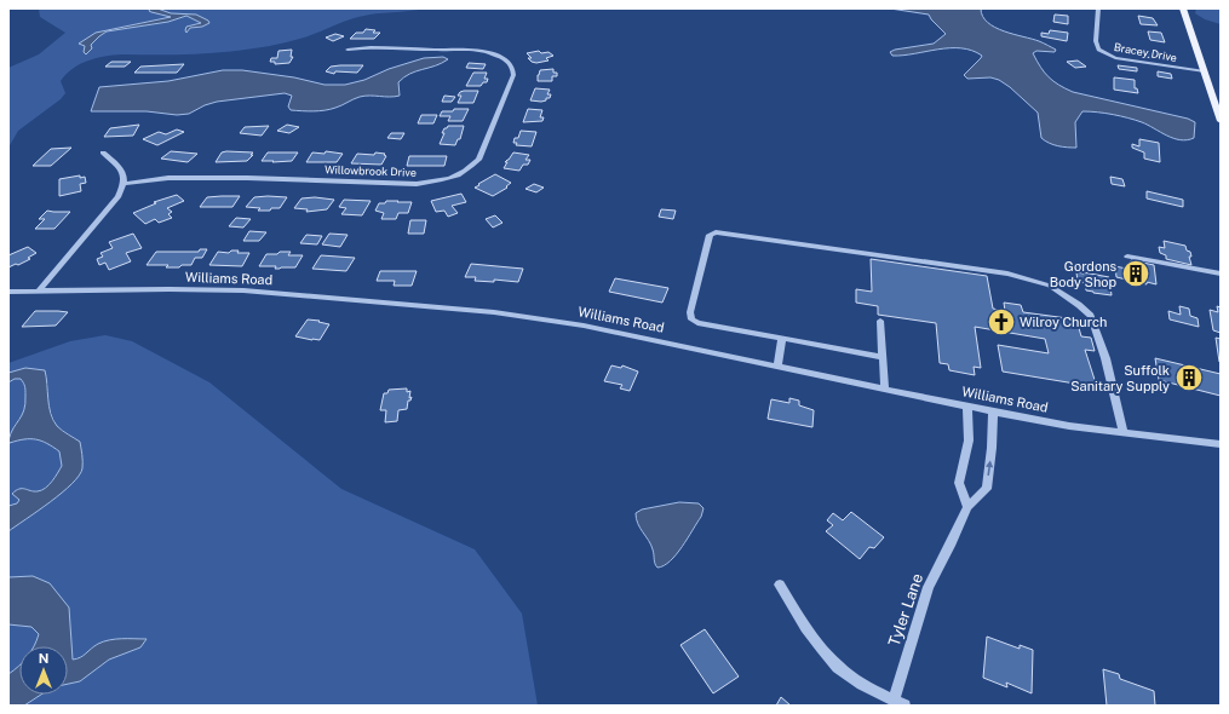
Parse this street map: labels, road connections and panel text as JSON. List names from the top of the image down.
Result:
{
  "streets": {
    "street": [
      "Bracey Drive",
      "Willowbrook Drive",
      "Williams Road",
      "Tyler Lane"
    ]
  },
  "crossings": [
    ["Williams Road", "Tyler Lane"]
  ],
  "places": {
    "building": ["Gordons Body Shop", "Suffolk Sanitary Supply"],
    "church": ["Wilroy Church"]
  },
  "north": "top"
}
